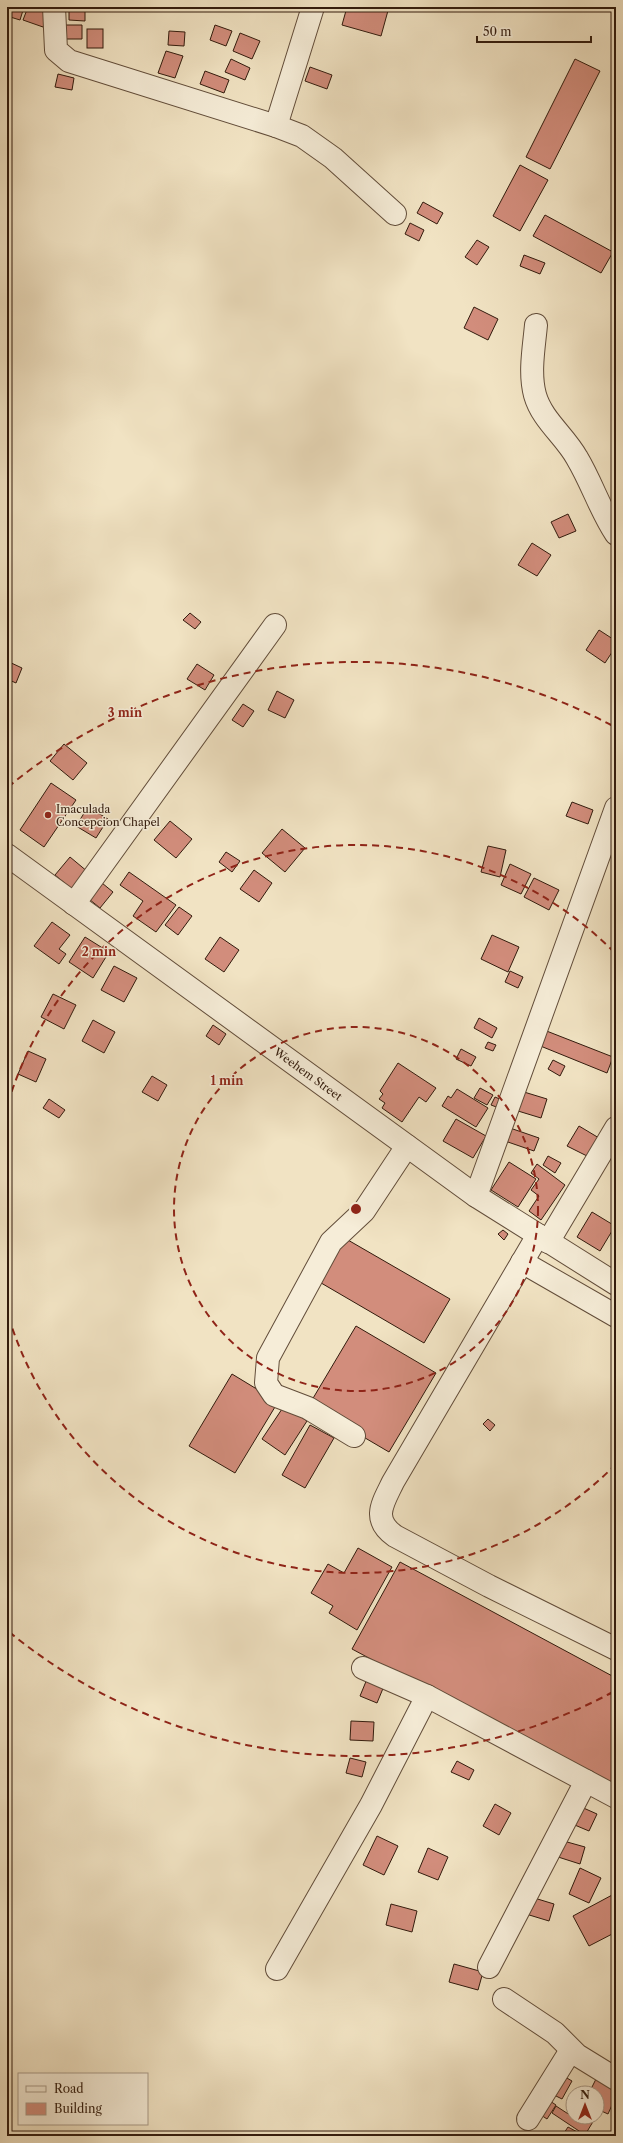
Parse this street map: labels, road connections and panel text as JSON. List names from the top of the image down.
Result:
{
  "streets": {
    "street": ["Weehem Street"]
  },
  "places": ["Imaculada Concepcion Chapel"],
  "legend": ["Road", "Building"],
  "scale_bar": "50 m",
  "north": "top",
  "rings": ["3 min", "2 min", "1 min"]
}
